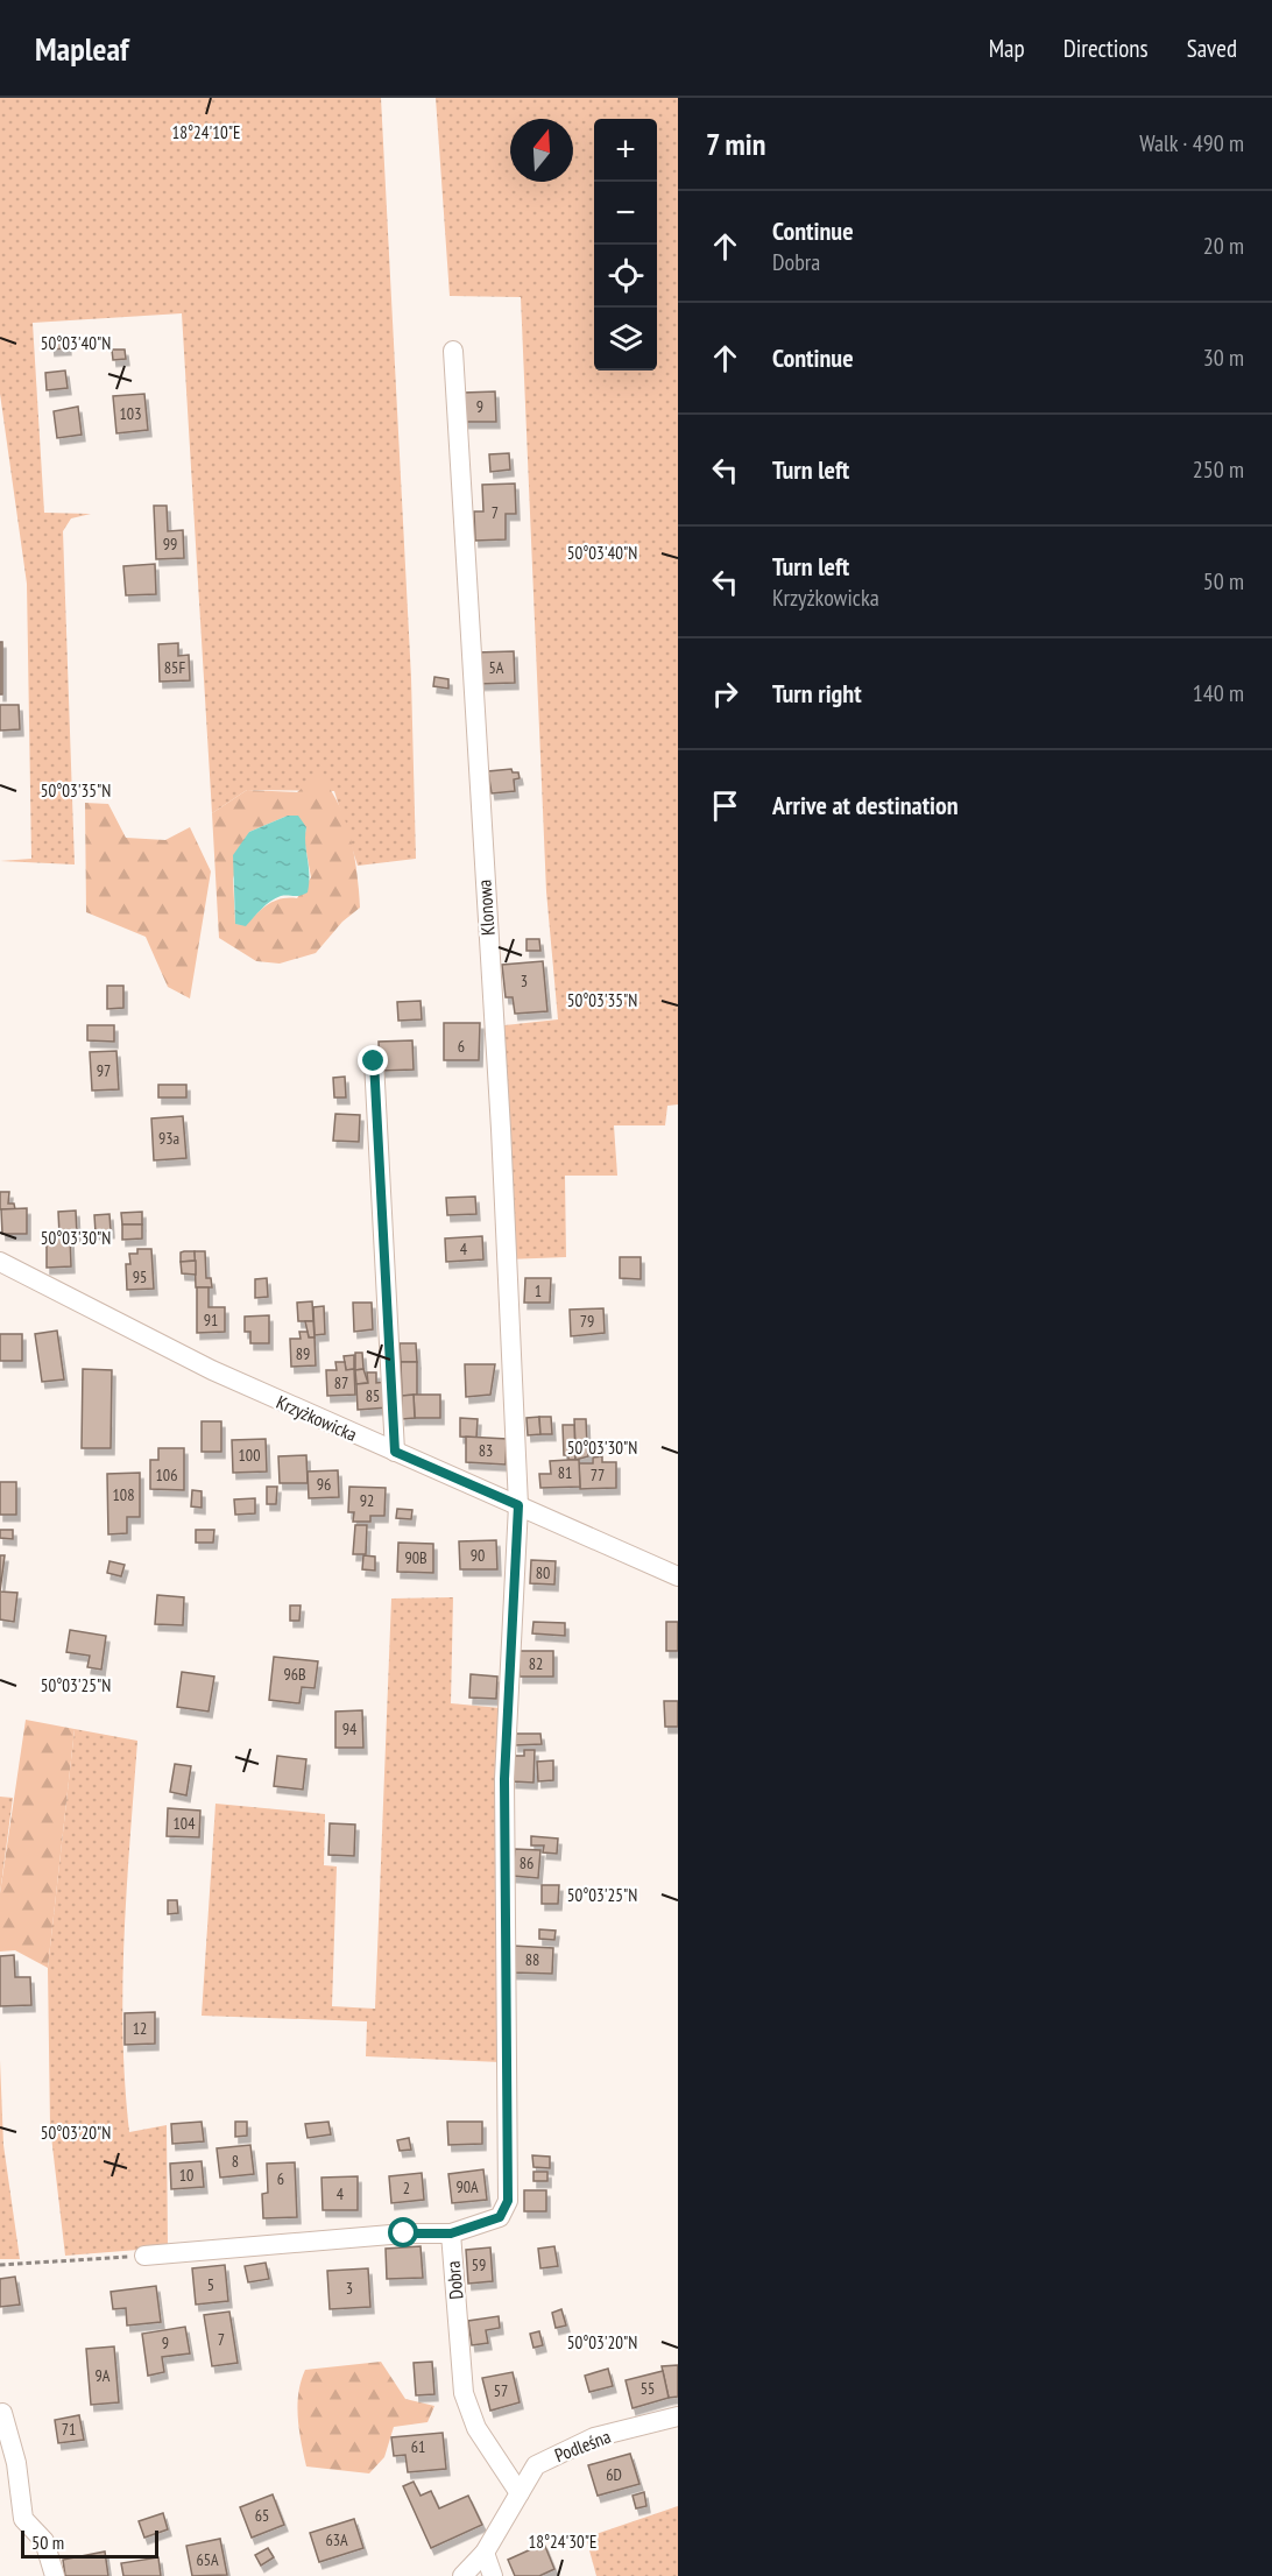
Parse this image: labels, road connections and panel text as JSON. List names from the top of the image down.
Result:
{
  "streets": {
    "street": [
      "Klonowa",
      "Krzyżkowicka",
      "Dobra",
      "Podleśna"
    ]
  },
  "crossings": [
    ["Klonowa", "Krzyżkowicka"],
    ["Klonowa", "Dobra"],
    ["Dobra", "Podleśna"]
  ],
  "house_numbers": [
    "9",
    "103",
    "7",
    "99",
    "85F",
    "5A",
    "3",
    "6",
    "97",
    "93a",
    "4",
    "95",
    "1",
    "91",
    "79",
    "89",
    "87",
    "85",
    "83",
    "100",
    "81",
    "106",
    "77",
    "96",
    "108",
    "92",
    "90",
    "90B",
    "80",
    "82",
    "96B",
    "94",
    "104",
    "86",
    "88",
    "12",
    "8",
    "10",
    "6",
    "90A",
    "2",
    "4",
    "59",
    "5",
    "3",
    "7",
    "9",
    "9A",
    "55",
    "57",
    "71",
    "61",
    "6D",
    "65",
    "63A",
    "65A"
  ],
  "scale_bar": "50 m",
  "north": "top",
  "page": {
    "header": "Mapleaf",
    "nav": ["Map", "Directions", "Saved"],
    "heading": ["7 min", "Walk · 490 m"],
    "map_buttons": ["+", "−"],
    "list": [
      ["Continue", "Dobra", "20 m"],
      ["Continue", "30 m"],
      ["Turn left", "250 m"],
      ["Turn left", "Krzyżkowicka", "50 m"],
      ["Turn right", "140 m"],
      "Arrive at destination"
    ],
    "scale": "50 m"
  },
  "coordinates": [
    "18°24'10\"E",
    "50°03'40\"N",
    "50°03'35\"N",
    "50°03'30\"N",
    "50°03'25\"N",
    "50°03'20\"N",
    "18°24'30\"E"
  ]
}
